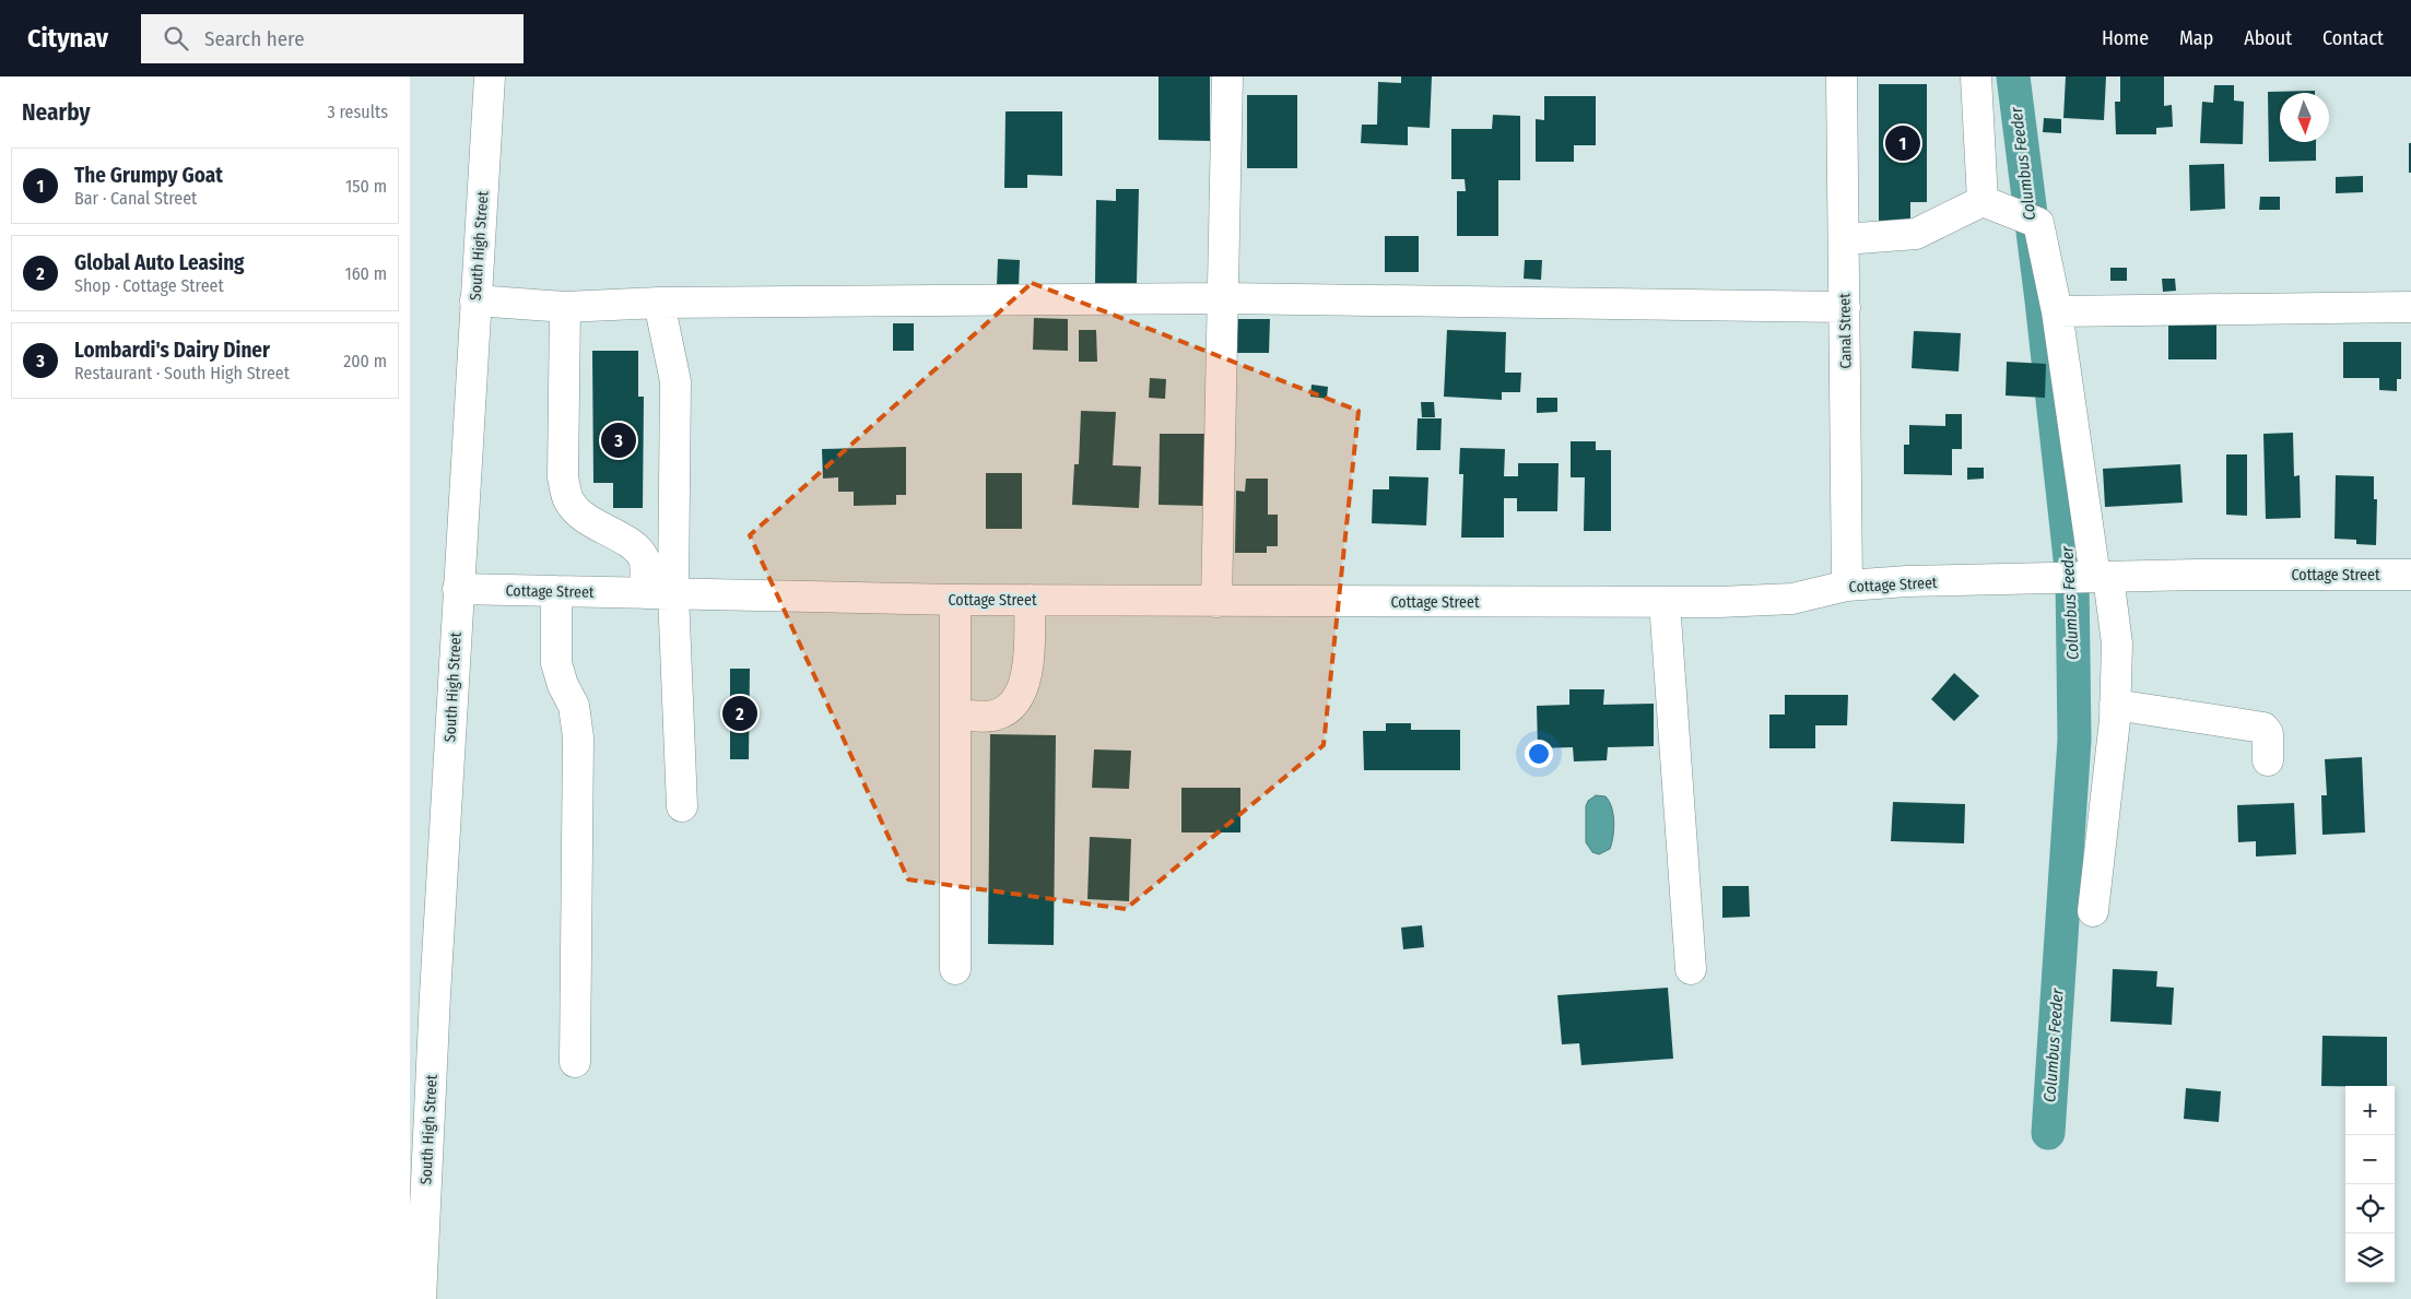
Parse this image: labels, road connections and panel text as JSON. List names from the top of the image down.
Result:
{
  "streets": {
    "main road": ["South High Street", "Canal Street", "Cottage Street"]
  },
  "crossings": [
    ["South High Street", "Cottage Street"],
    ["Canal Street", "Cottage Street"]
  ],
  "water": ["Columbus Feeder"],
  "north": "bottom",
  "page": {
    "header": "Citynav",
    "search": "Search here",
    "nav": [
      "Home",
      "Map",
      "About",
      "Contact"
    ],
    "heading": ["Nearby", "3 results"],
    "pins": ["1", "3", "2"],
    "list": [
      {
        "mark": "1",
        "name": "The Grumpy Goat",
        "note": "Bar · Canal Street",
        "value": "150 m"
      },
      {
        "mark": "2",
        "name": "Global Auto Leasing",
        "note": "Shop · Cottage Street",
        "value": "160 m"
      },
      {
        "mark": "3",
        "name": "Lombardi's Dairy Diner",
        "note": "Restaurant · South High Street",
        "value": "200 m"
      }
    ],
    "map_buttons": ["+", "−"]
  }
}
